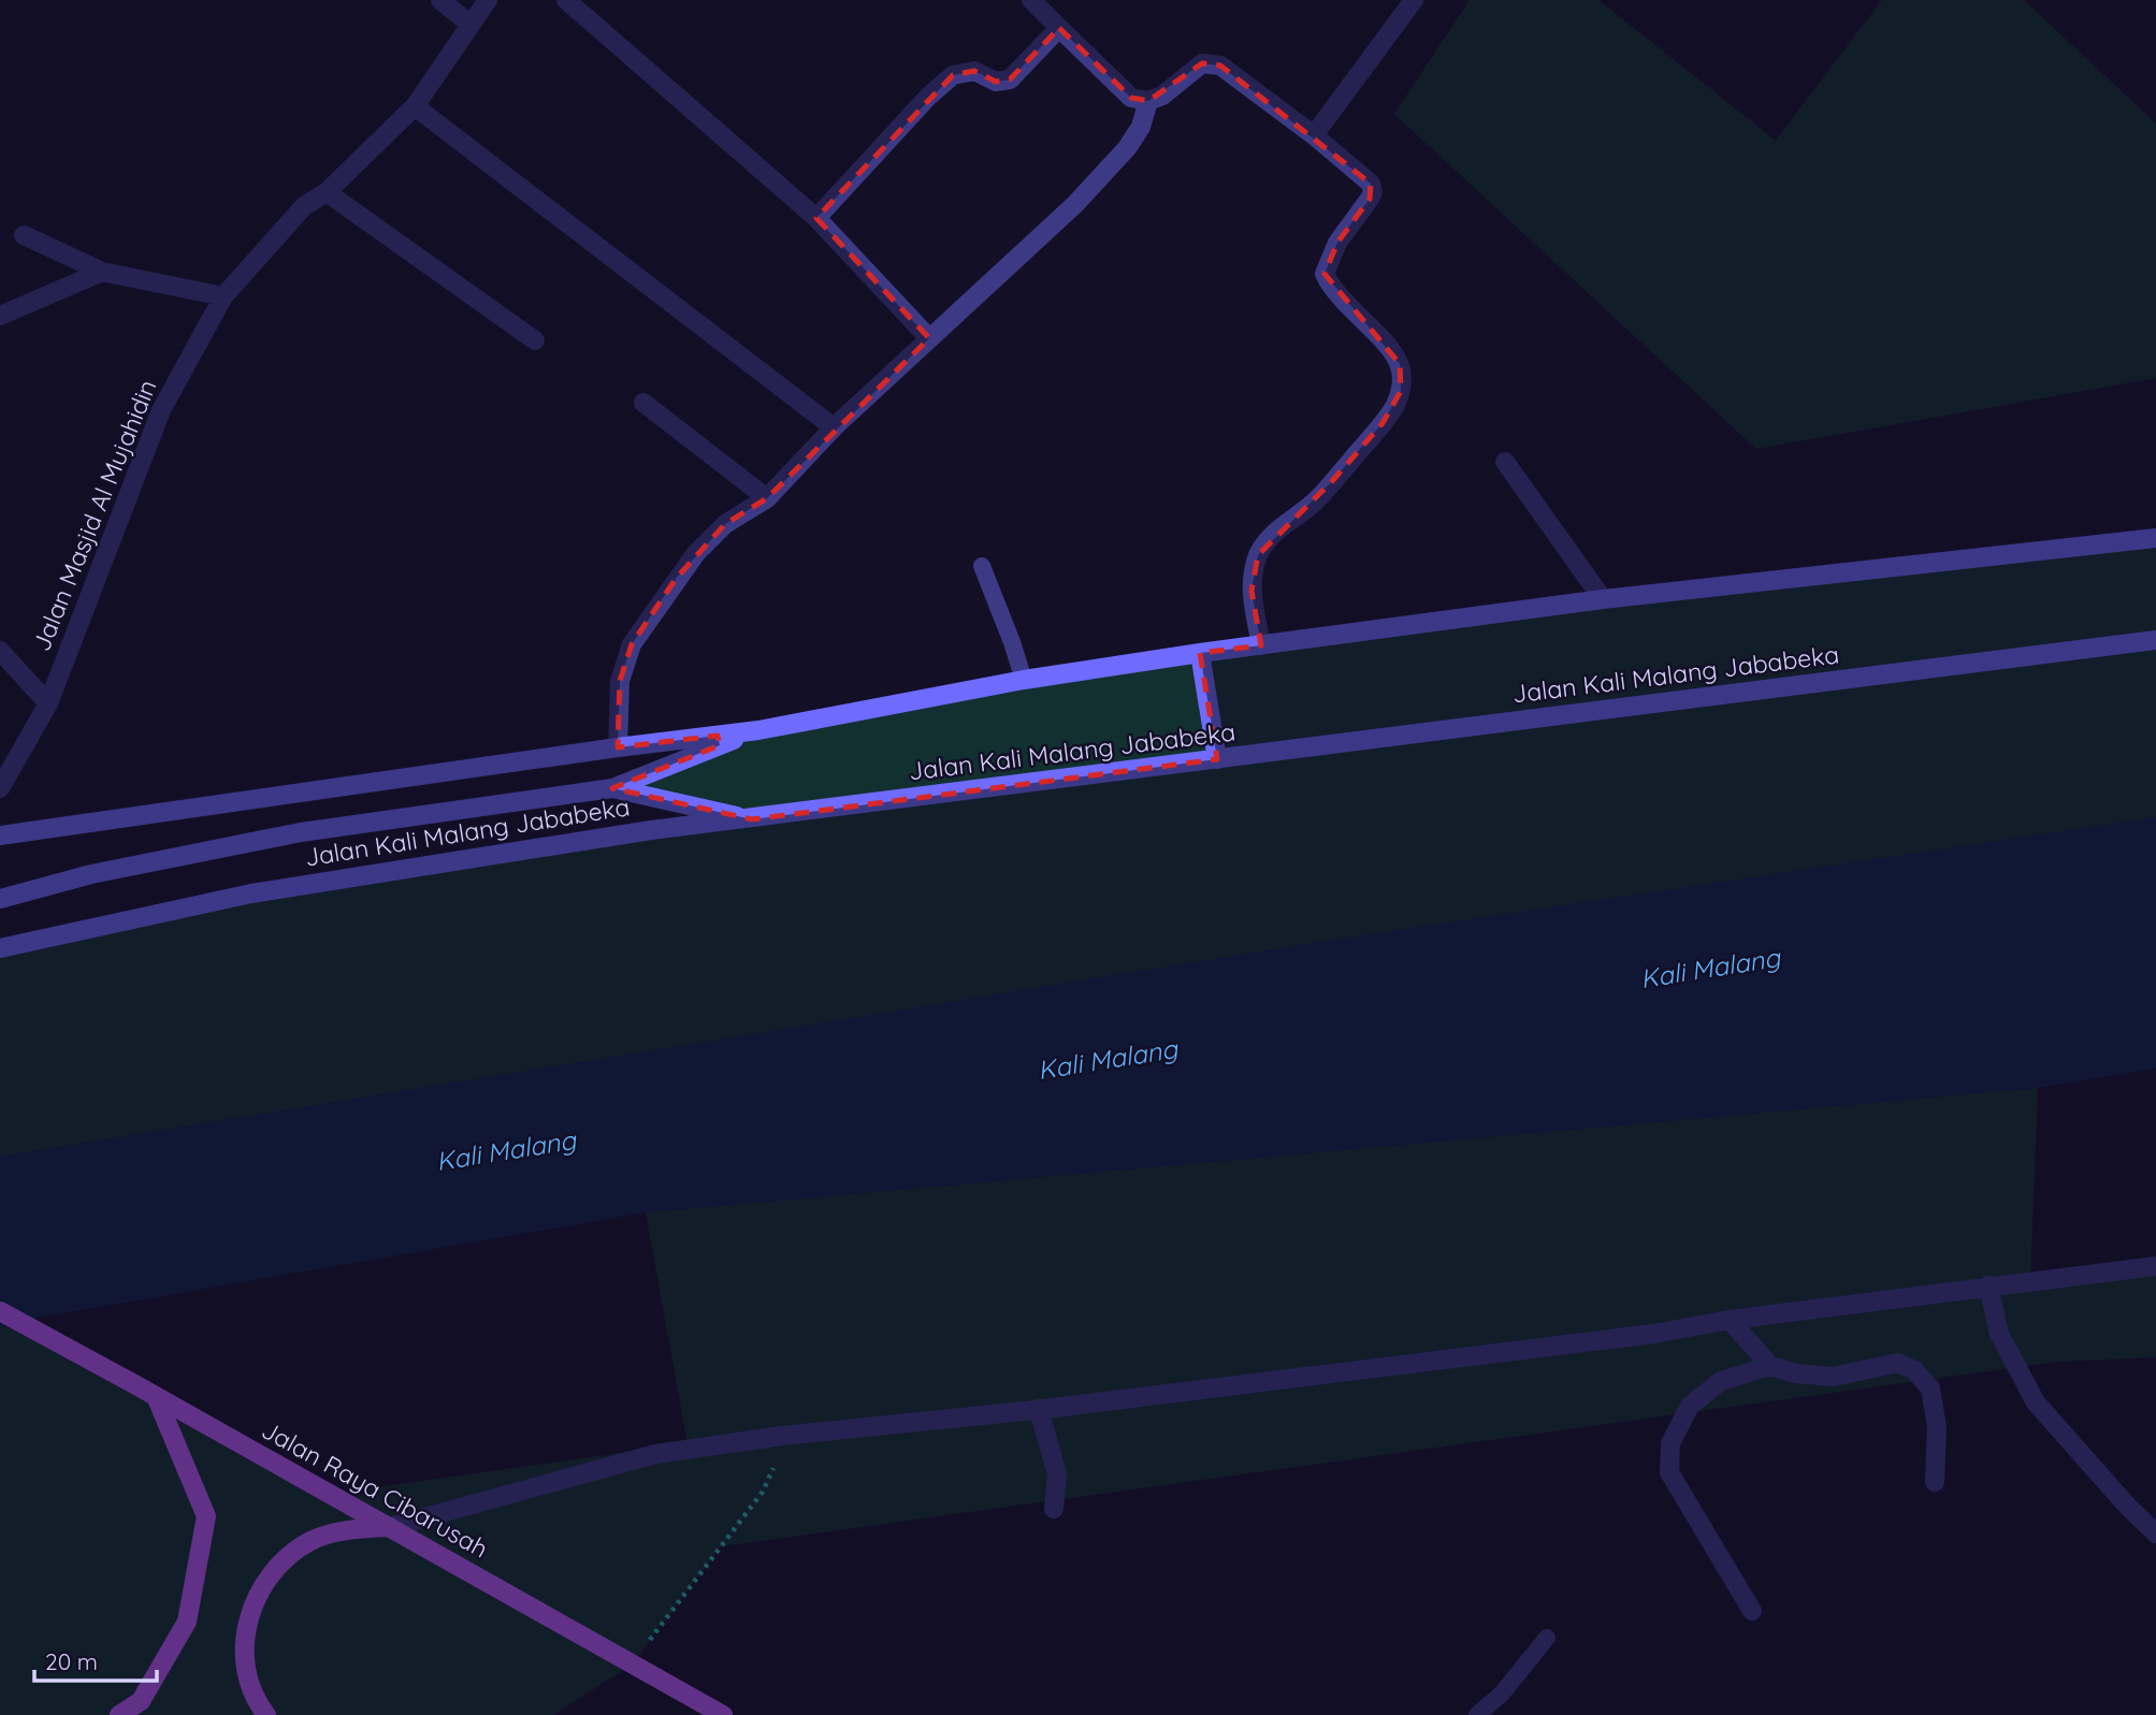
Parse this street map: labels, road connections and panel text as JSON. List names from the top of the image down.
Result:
{
  "streets": {
    "main road": ["Jalan Kali Malang Jababeka", "Jalan Raya Cibarusah"],
    "street": ["Jalan Masjid Al Mujahidin"]
  },
  "water": ["Kali Malang"],
  "scale_bar": "20 m"
}
